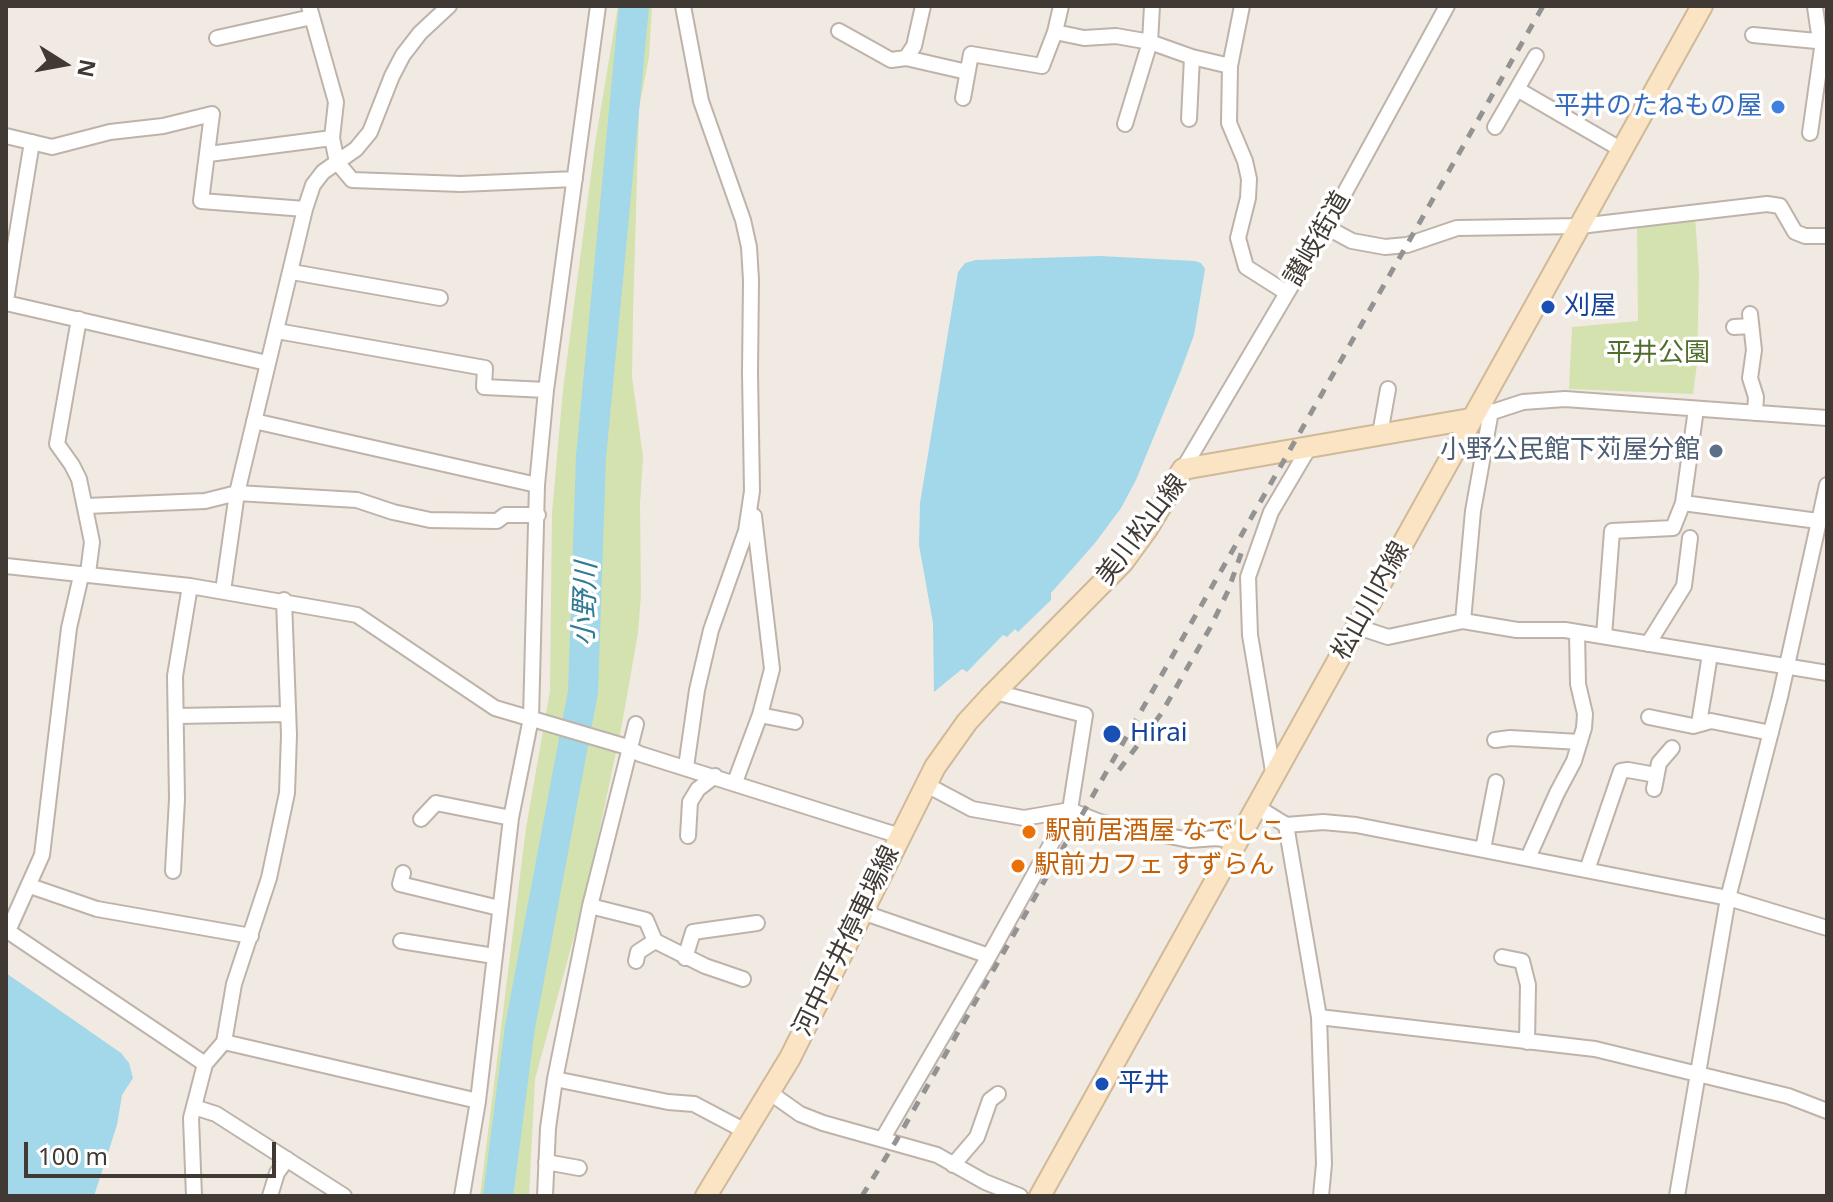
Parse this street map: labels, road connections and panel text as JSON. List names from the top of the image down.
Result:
{
  "streets": {
    "main road": ["美川松山線", "松山川内線", "河中平井停車場線"],
    "street": ["讃岐街道"]
  },
  "crossings": [
    ["讃岐街道", "美川松山線"],
    ["美川松山線", "松山川内線"],
    ["美川松山線", "河中平井停車場線"]
  ],
  "water": ["小野川"],
  "parks": ["平井公園"],
  "places": [
    "平井のたねもの屋",
    "刈屋",
    "小野公民館下苅屋分館",
    "Hirai",
    "駅前居酒屋 なでしこ",
    "駅前カフェ すずらん",
    "平井"
  ],
  "scale_bar": "100 m",
  "north": "right"
}
